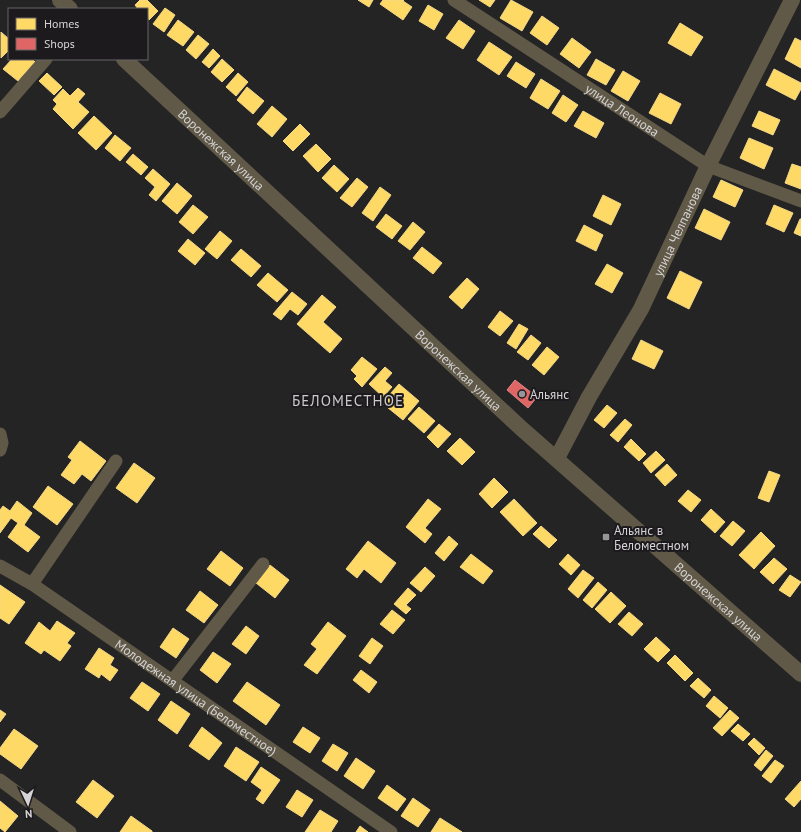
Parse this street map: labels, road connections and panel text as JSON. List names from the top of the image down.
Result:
{
  "streets": {
    "street": [
      "улица Леонова",
      "Воронежская улица",
      "улица Челпанова",
      "Молодежная улица (Беломестное)"
    ]
  },
  "crossings": [
    ["улица Леонова", "улица Челпанова"],
    ["Воронежская улица", "улица Челпанова"]
  ],
  "districts": ["БЕЛОМЕСТНОЕ"],
  "places": {
    "other": ["Альянс"],
    "transit": ["Альянс в Беломестном"]
  },
  "legend": ["Homes", "Shops"],
  "north": "bottom"
}
